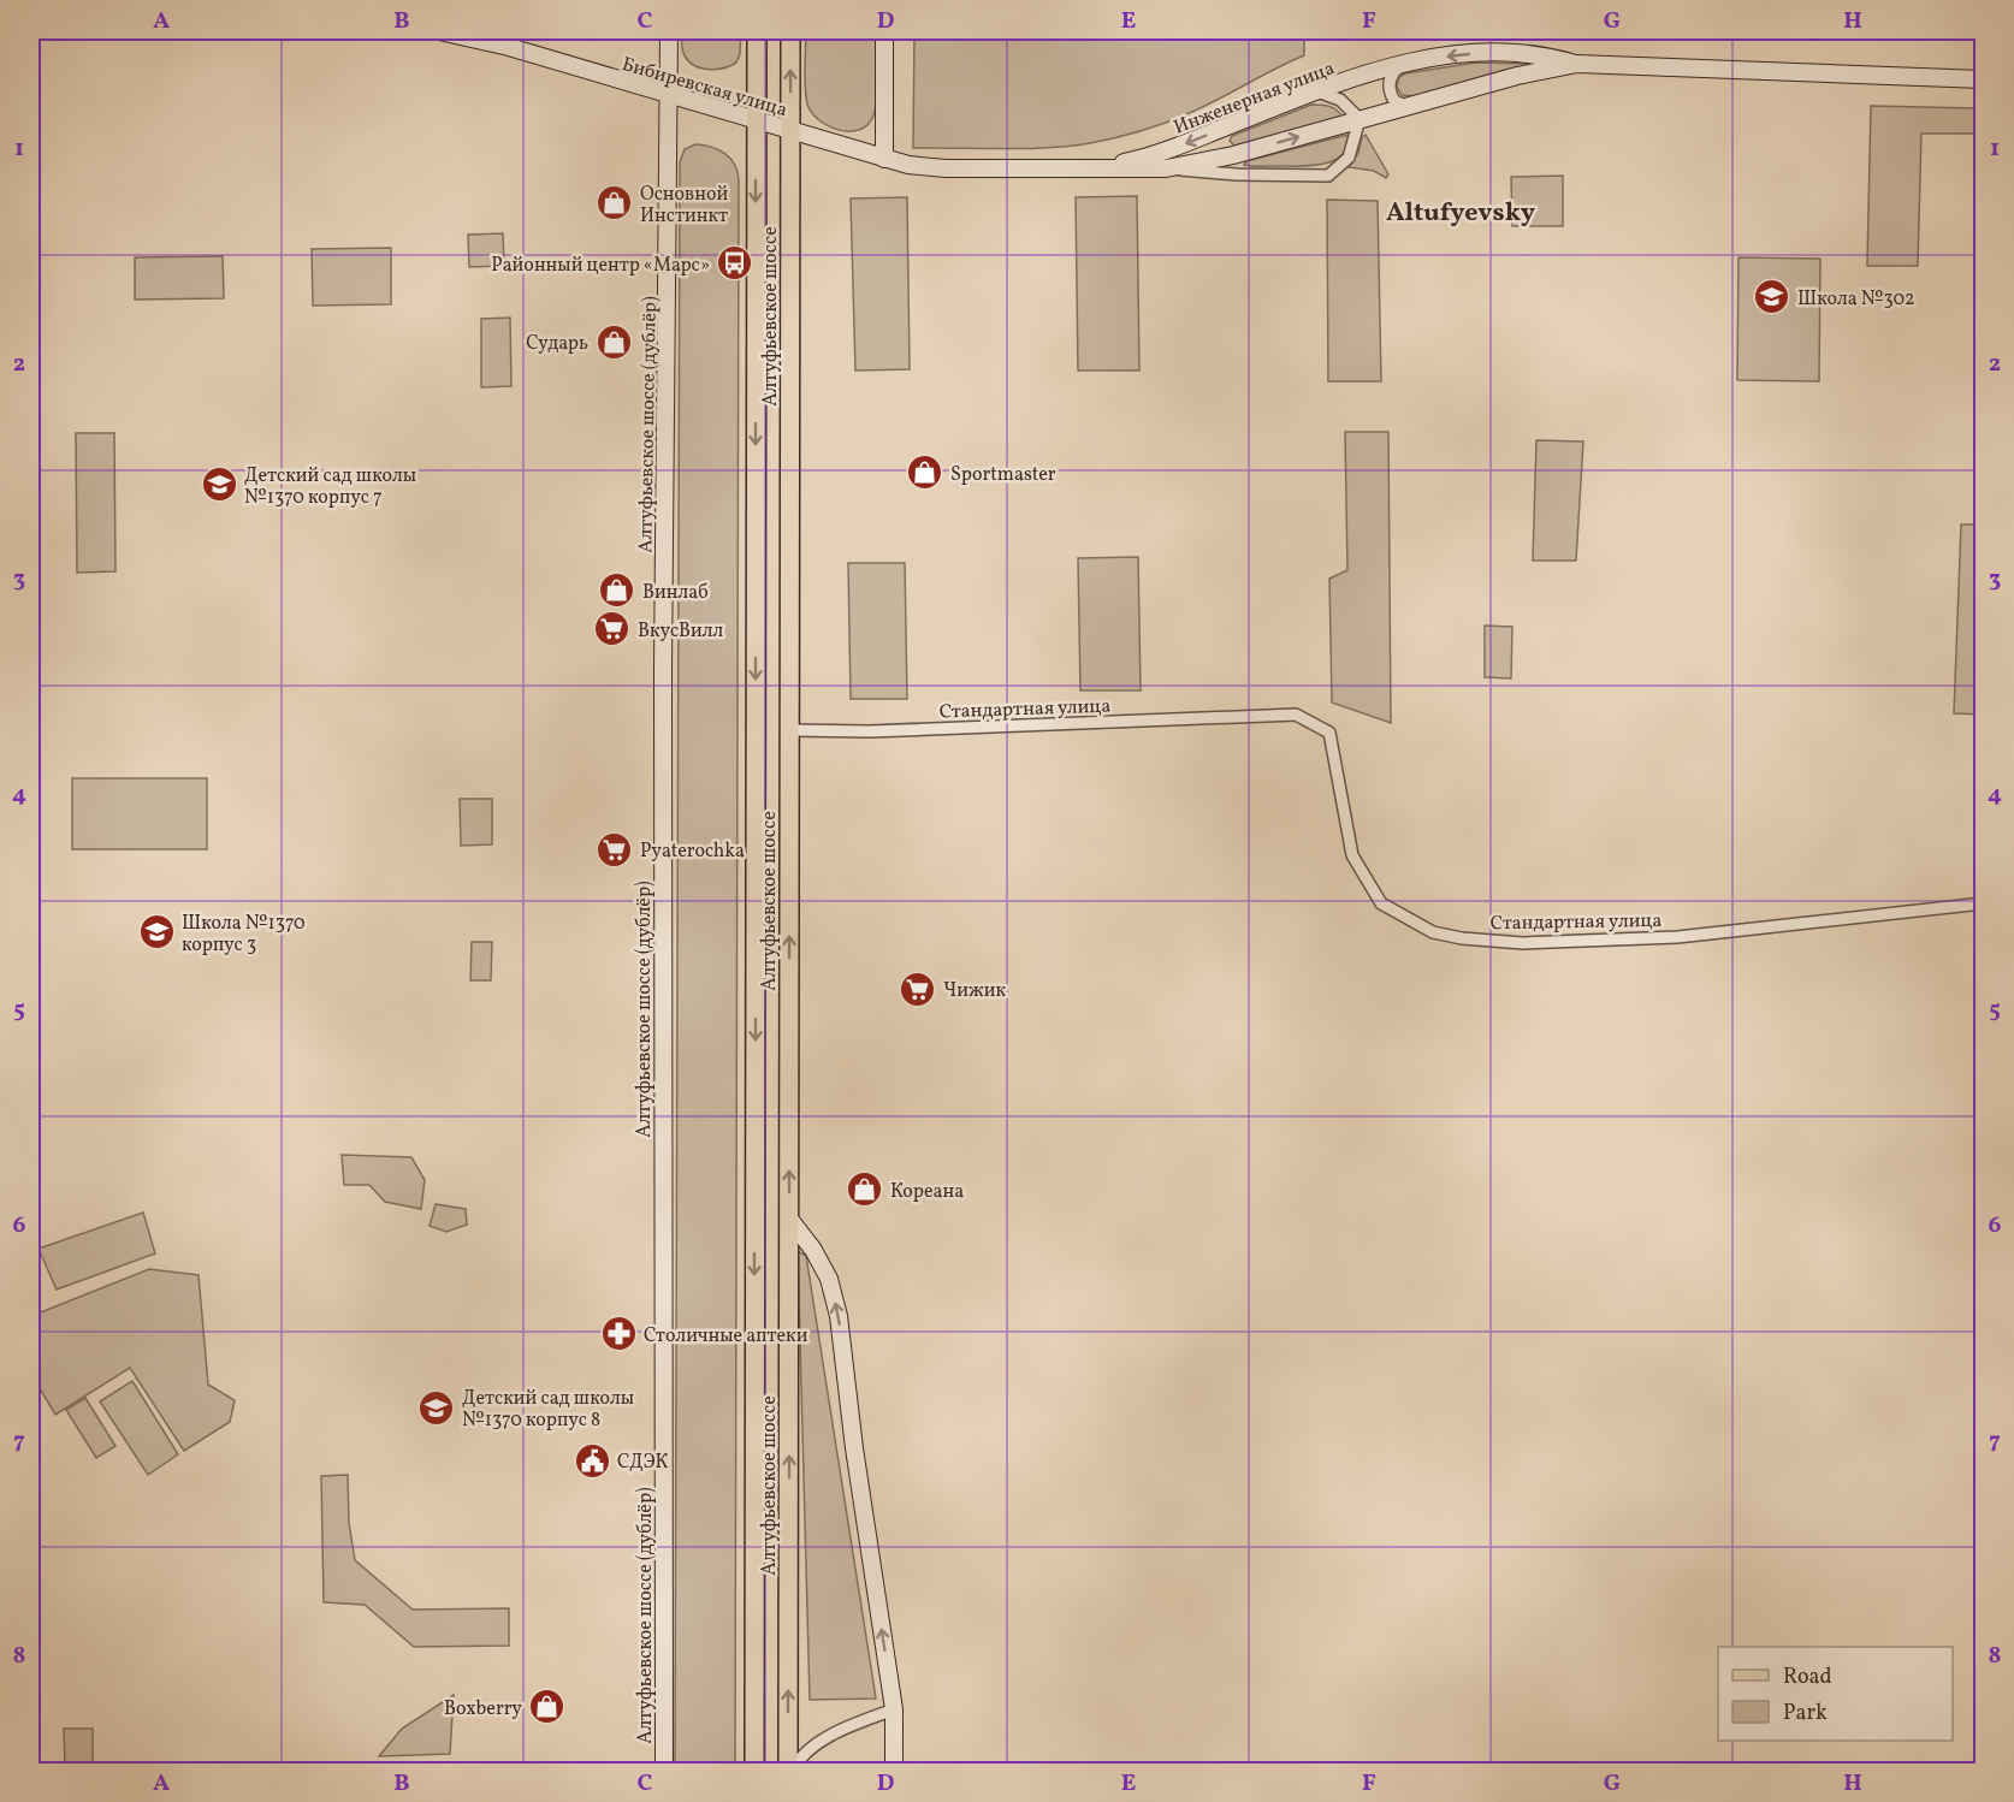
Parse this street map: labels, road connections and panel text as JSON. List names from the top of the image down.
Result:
{
  "streets": {
    "main road": [
      "Бибиревская улица",
      "Инженерная улица",
      "Алтуфьевское шоссе",
      "Алтуфьевское шоссе (дублёр)"
    ],
    "street": ["Стандартная улица"]
  },
  "crossings": [
    ["Бибиревская улица", "Инженерная улица"],
    ["Бибиревская улица", "Алтуфьевское шоссе"],
    ["Бибиревская улица", "Алтуфьевское шоссе (дублёр)"],
    ["Инженерная улица", "Алтуфьевское шоссе"],
    ["Алтуфьевское шоссе", "Стандартная улица"]
  ],
  "districts": ["Altufyevsky"],
  "places": {
    "shop": [
      "Основной Инстинкт",
      "Сударь",
      "Sportmaster",
      "Винлаб",
      "Кореана",
      "Boxberry"
    ],
    "bus stop": ["Районный центр «Марс»"],
    "school or university": [
      "Школа №302",
      "Детский сад школы №1370 корпус 7",
      "Школа №1370 корпус 3",
      "Детский сад школы №1370 корпус 8"
    ],
    "supermarket": ["ВкусВилл", "Pyaterochka", "Чижик"],
    "pharmacy": ["Столичные аптеки"],
    "public building": ["СДЭК"]
  },
  "legend": ["Road", "Park"],
  "grid": {
    "columns": [
      "A",
      "B",
      "C",
      "D",
      "E",
      "F",
      "G",
      "H"
    ],
    "rows": [
      "1",
      "2",
      "3",
      "4",
      "5",
      "6",
      "7",
      "8"
    ]
  }
}
